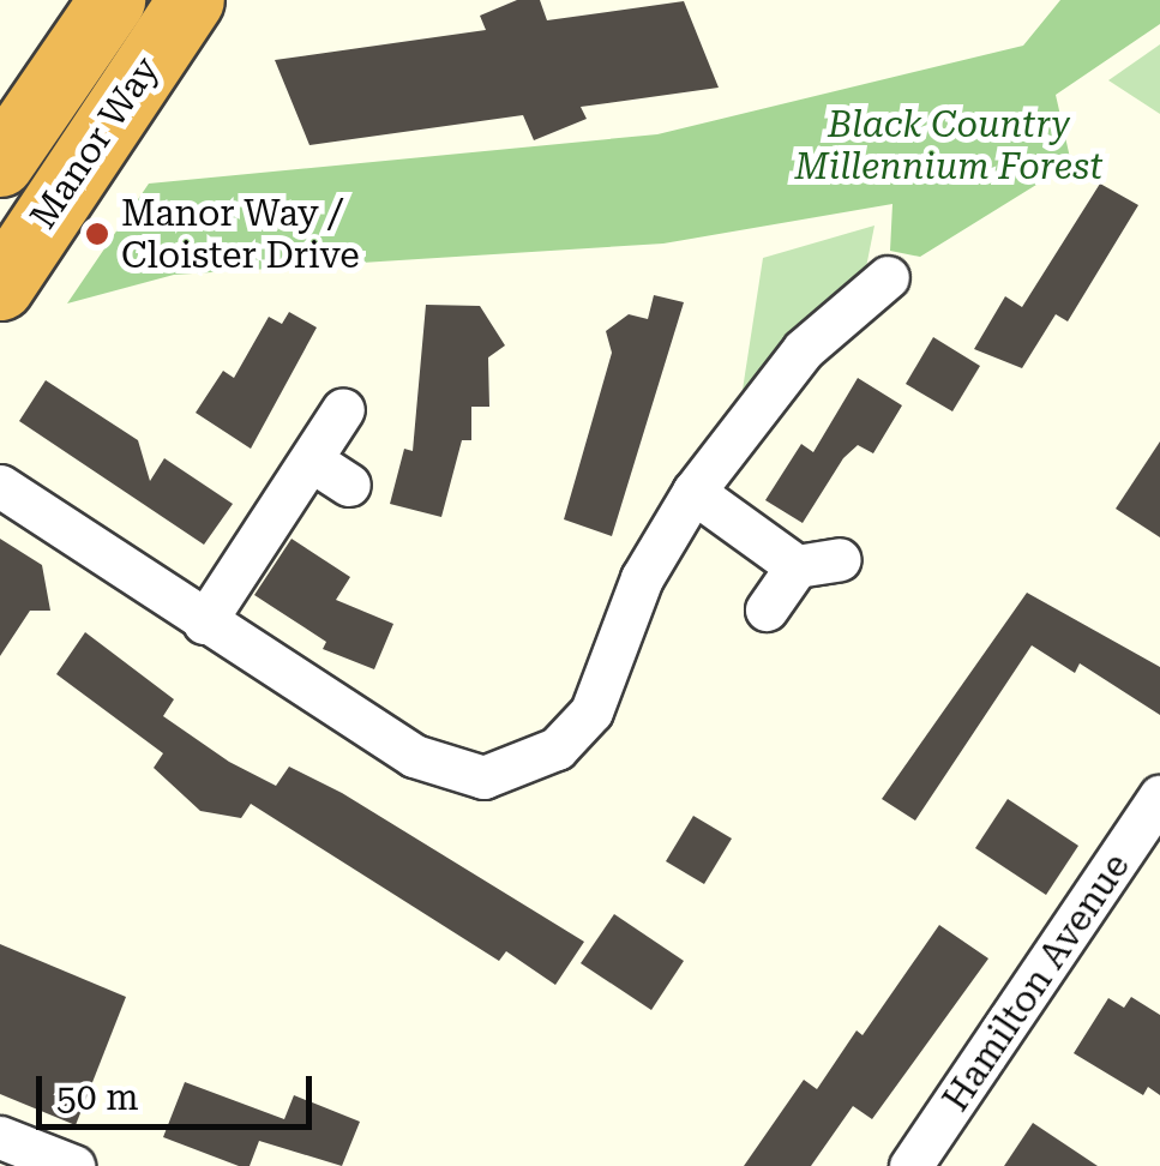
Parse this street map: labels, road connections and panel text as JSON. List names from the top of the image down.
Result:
{
  "streets": {
    "highway": ["Manor Way"],
    "street": ["Hamilton Avenue"]
  },
  "parks": ["Black Country Millennium Forest"],
  "places": ["Manor Way / Cloister Drive"],
  "scale_bar": "50 m"
}
